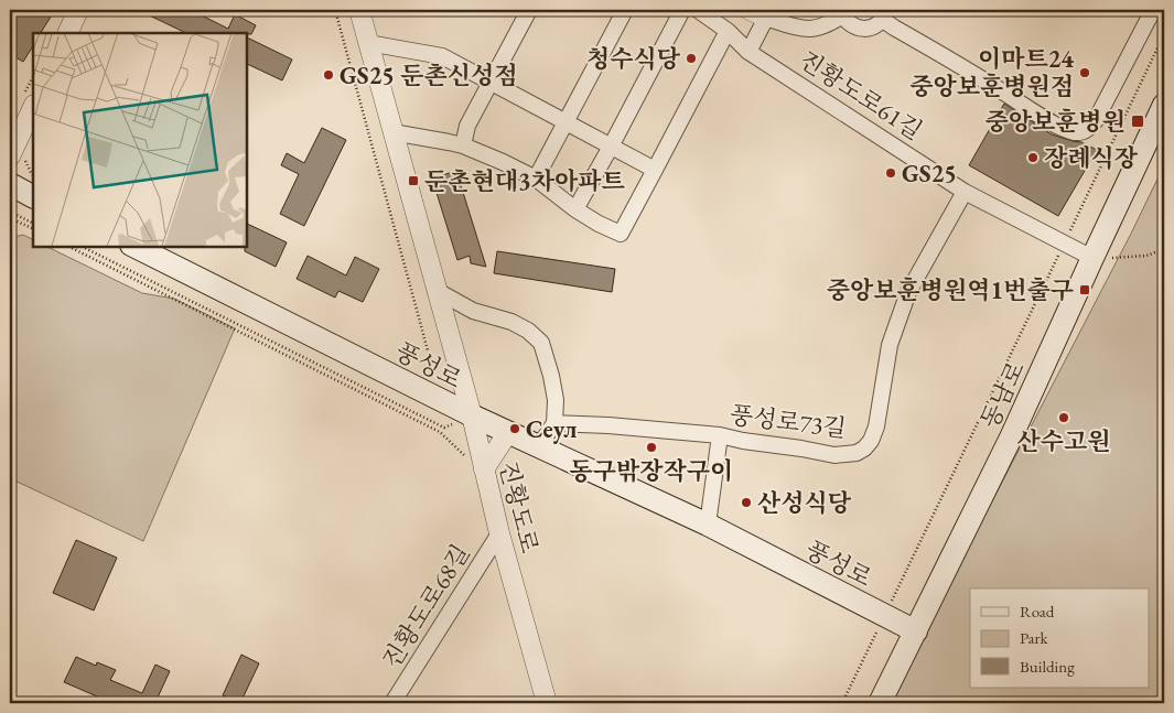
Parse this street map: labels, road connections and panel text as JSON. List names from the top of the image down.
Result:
{
  "streets": {
    "main road": ["풍성로", "동남로"],
    "street": [
      "진황도로61길",
      "풍성로73길",
      "진황도로",
      "진황도로68길"
    ]
  },
  "crossings": [
    ["진황도로61길", "동남로"],
    ["진황도로61길", "풍성로73길"],
    ["풍성로", "동남로"],
    ["풍성로", "진황도로"],
    ["진황도로", "진황도로68길"]
  ],
  "places": {
    "other": [
      "청수식당",
      "이마트24 중앙보훈병원점",
      "GS25 둔촌신성점",
      "장례식장",
      "GS25",
      "산수고원",
      "Сеул",
      "동구밖장작구이",
      "산성식당"
    ],
    "transit": ["중앙보훈병원", "둔촌현대3차아파트", "중앙보훈병원역1번출구"]
  },
  "legend": ["Road", "Park", "Building"]
}
